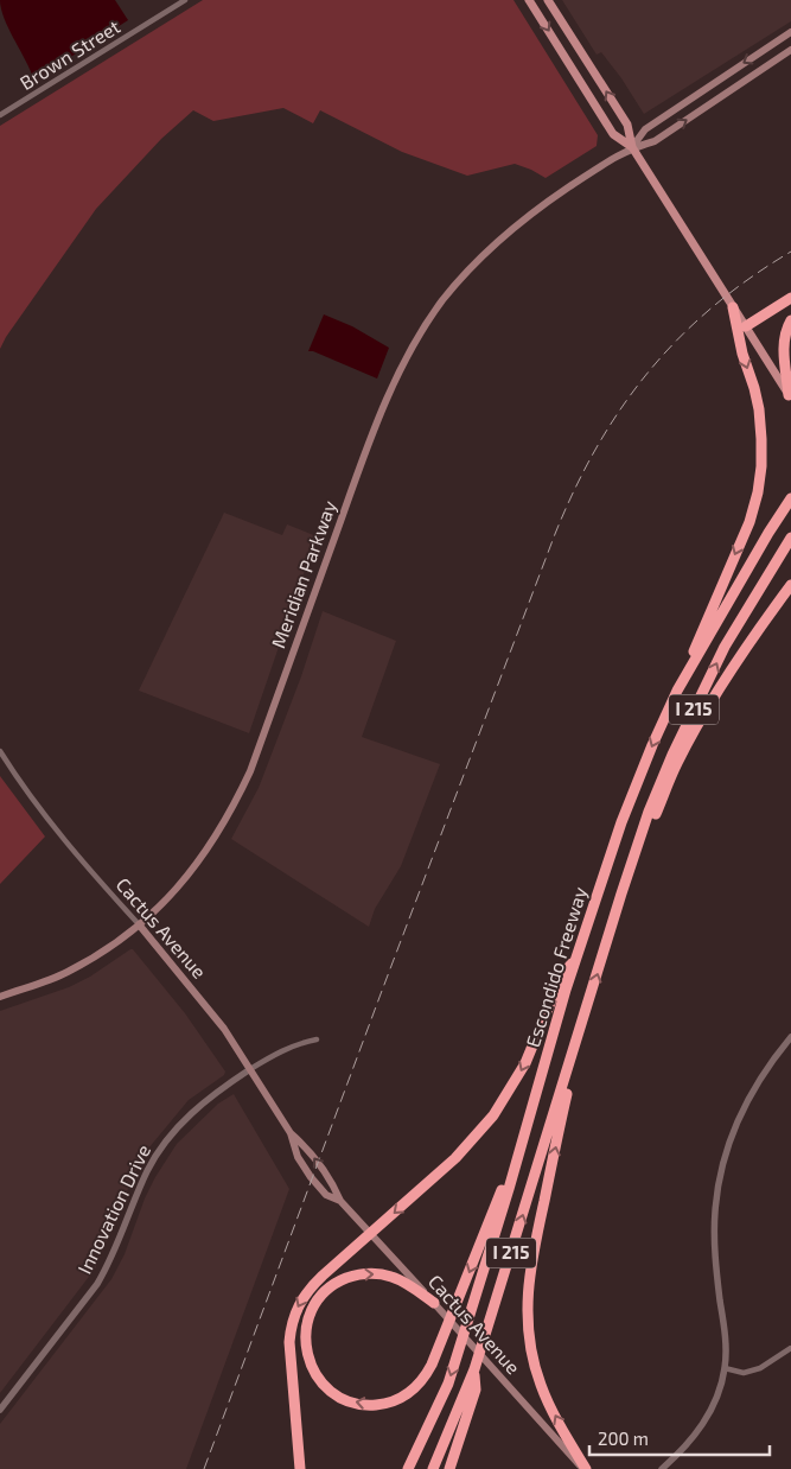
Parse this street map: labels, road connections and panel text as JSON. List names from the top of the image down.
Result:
{
  "streets": {
    "highway": ["I 215", "Escondido Freeway"],
    "main road": ["Meridian Parkway", "Cactus Avenue"],
    "street": ["Brown Street", "Innovation Drive"]
  },
  "crossings": [
    ["Meridian Parkway", "Cactus Avenue"],
    ["Cactus Avenue", "Innovation Drive"]
  ],
  "scale_bar": "200 m"
}
